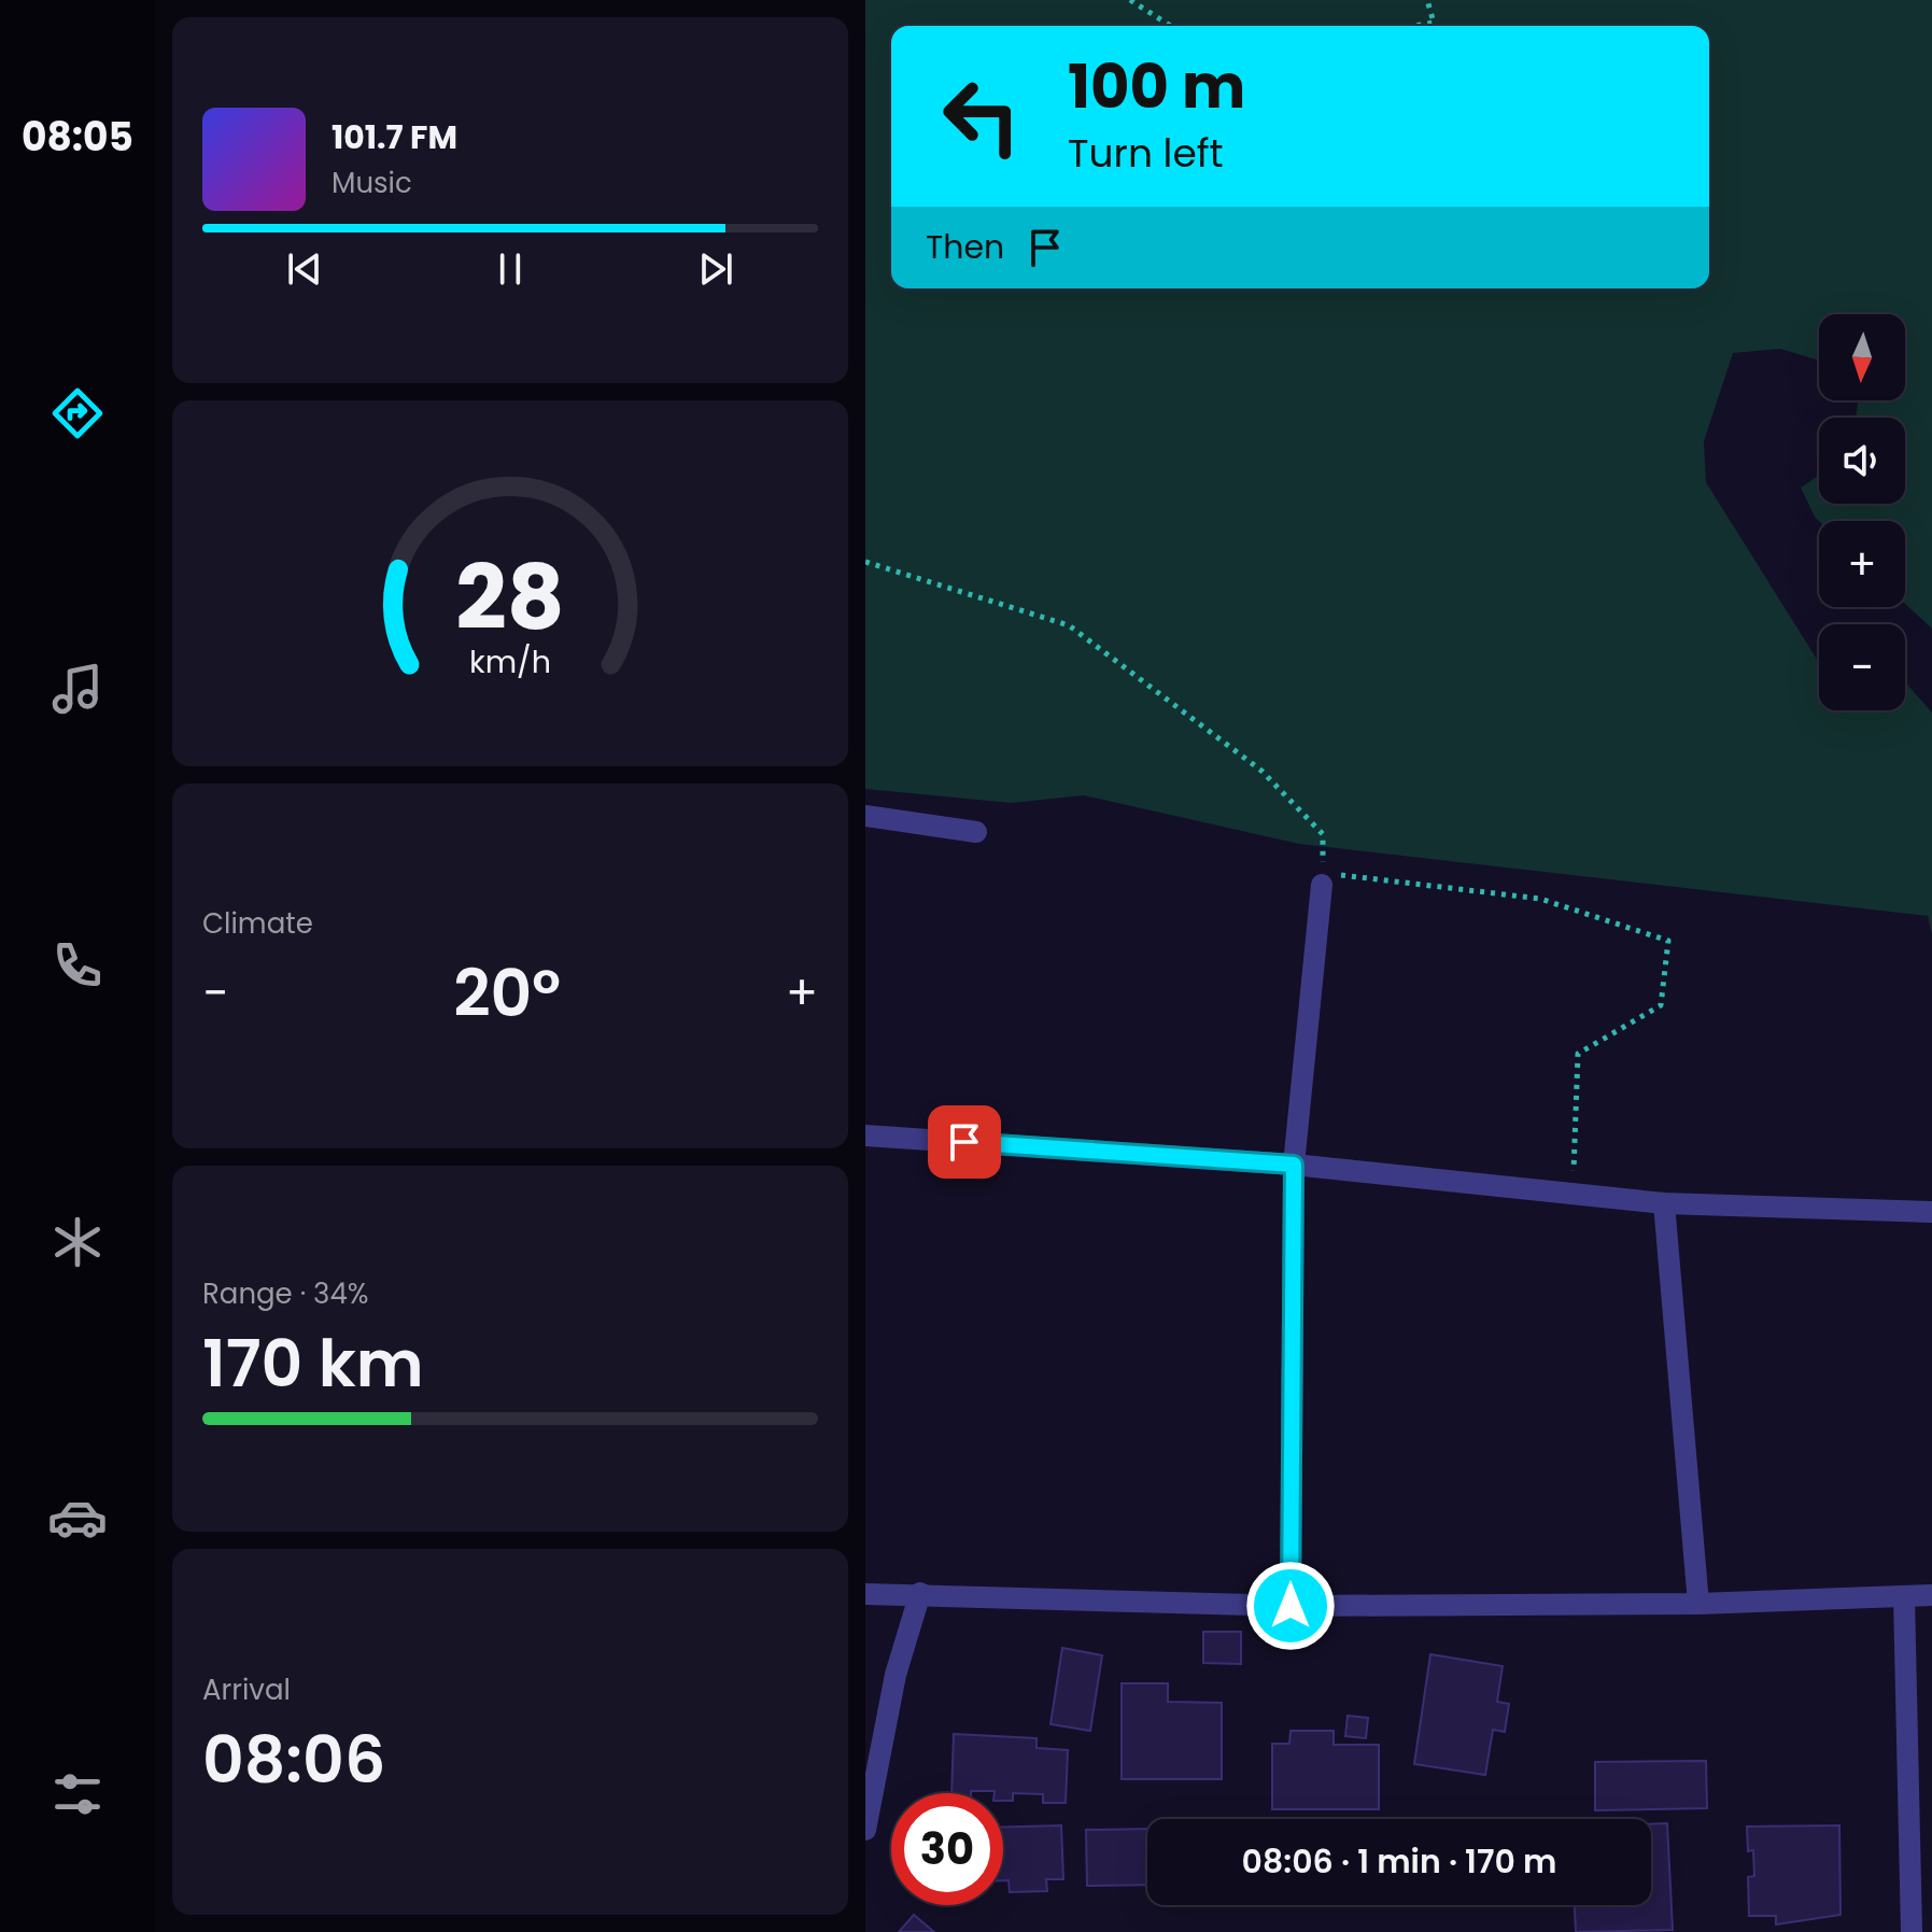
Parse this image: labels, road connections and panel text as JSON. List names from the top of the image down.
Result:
{
  "north": "bottom",
  "page": {
    "tabs": "08:05",
    "turn": ["100 m", "Turn left"],
    "song": ["101.7 FM", "Music"],
    "then": "Then",
    "map_buttons": ["+", "−"],
    "tile": [
      "Climate",
      ["Range · 34%", "170 km"],
      ["Arrival", "08:06"]
    ],
    "heat": ["−", "20°", "+"],
    "limit": "30",
    "trip": "08:06 · 1 min · 170 m",
    "gauge": ["28", "km/h"]
  }
}
